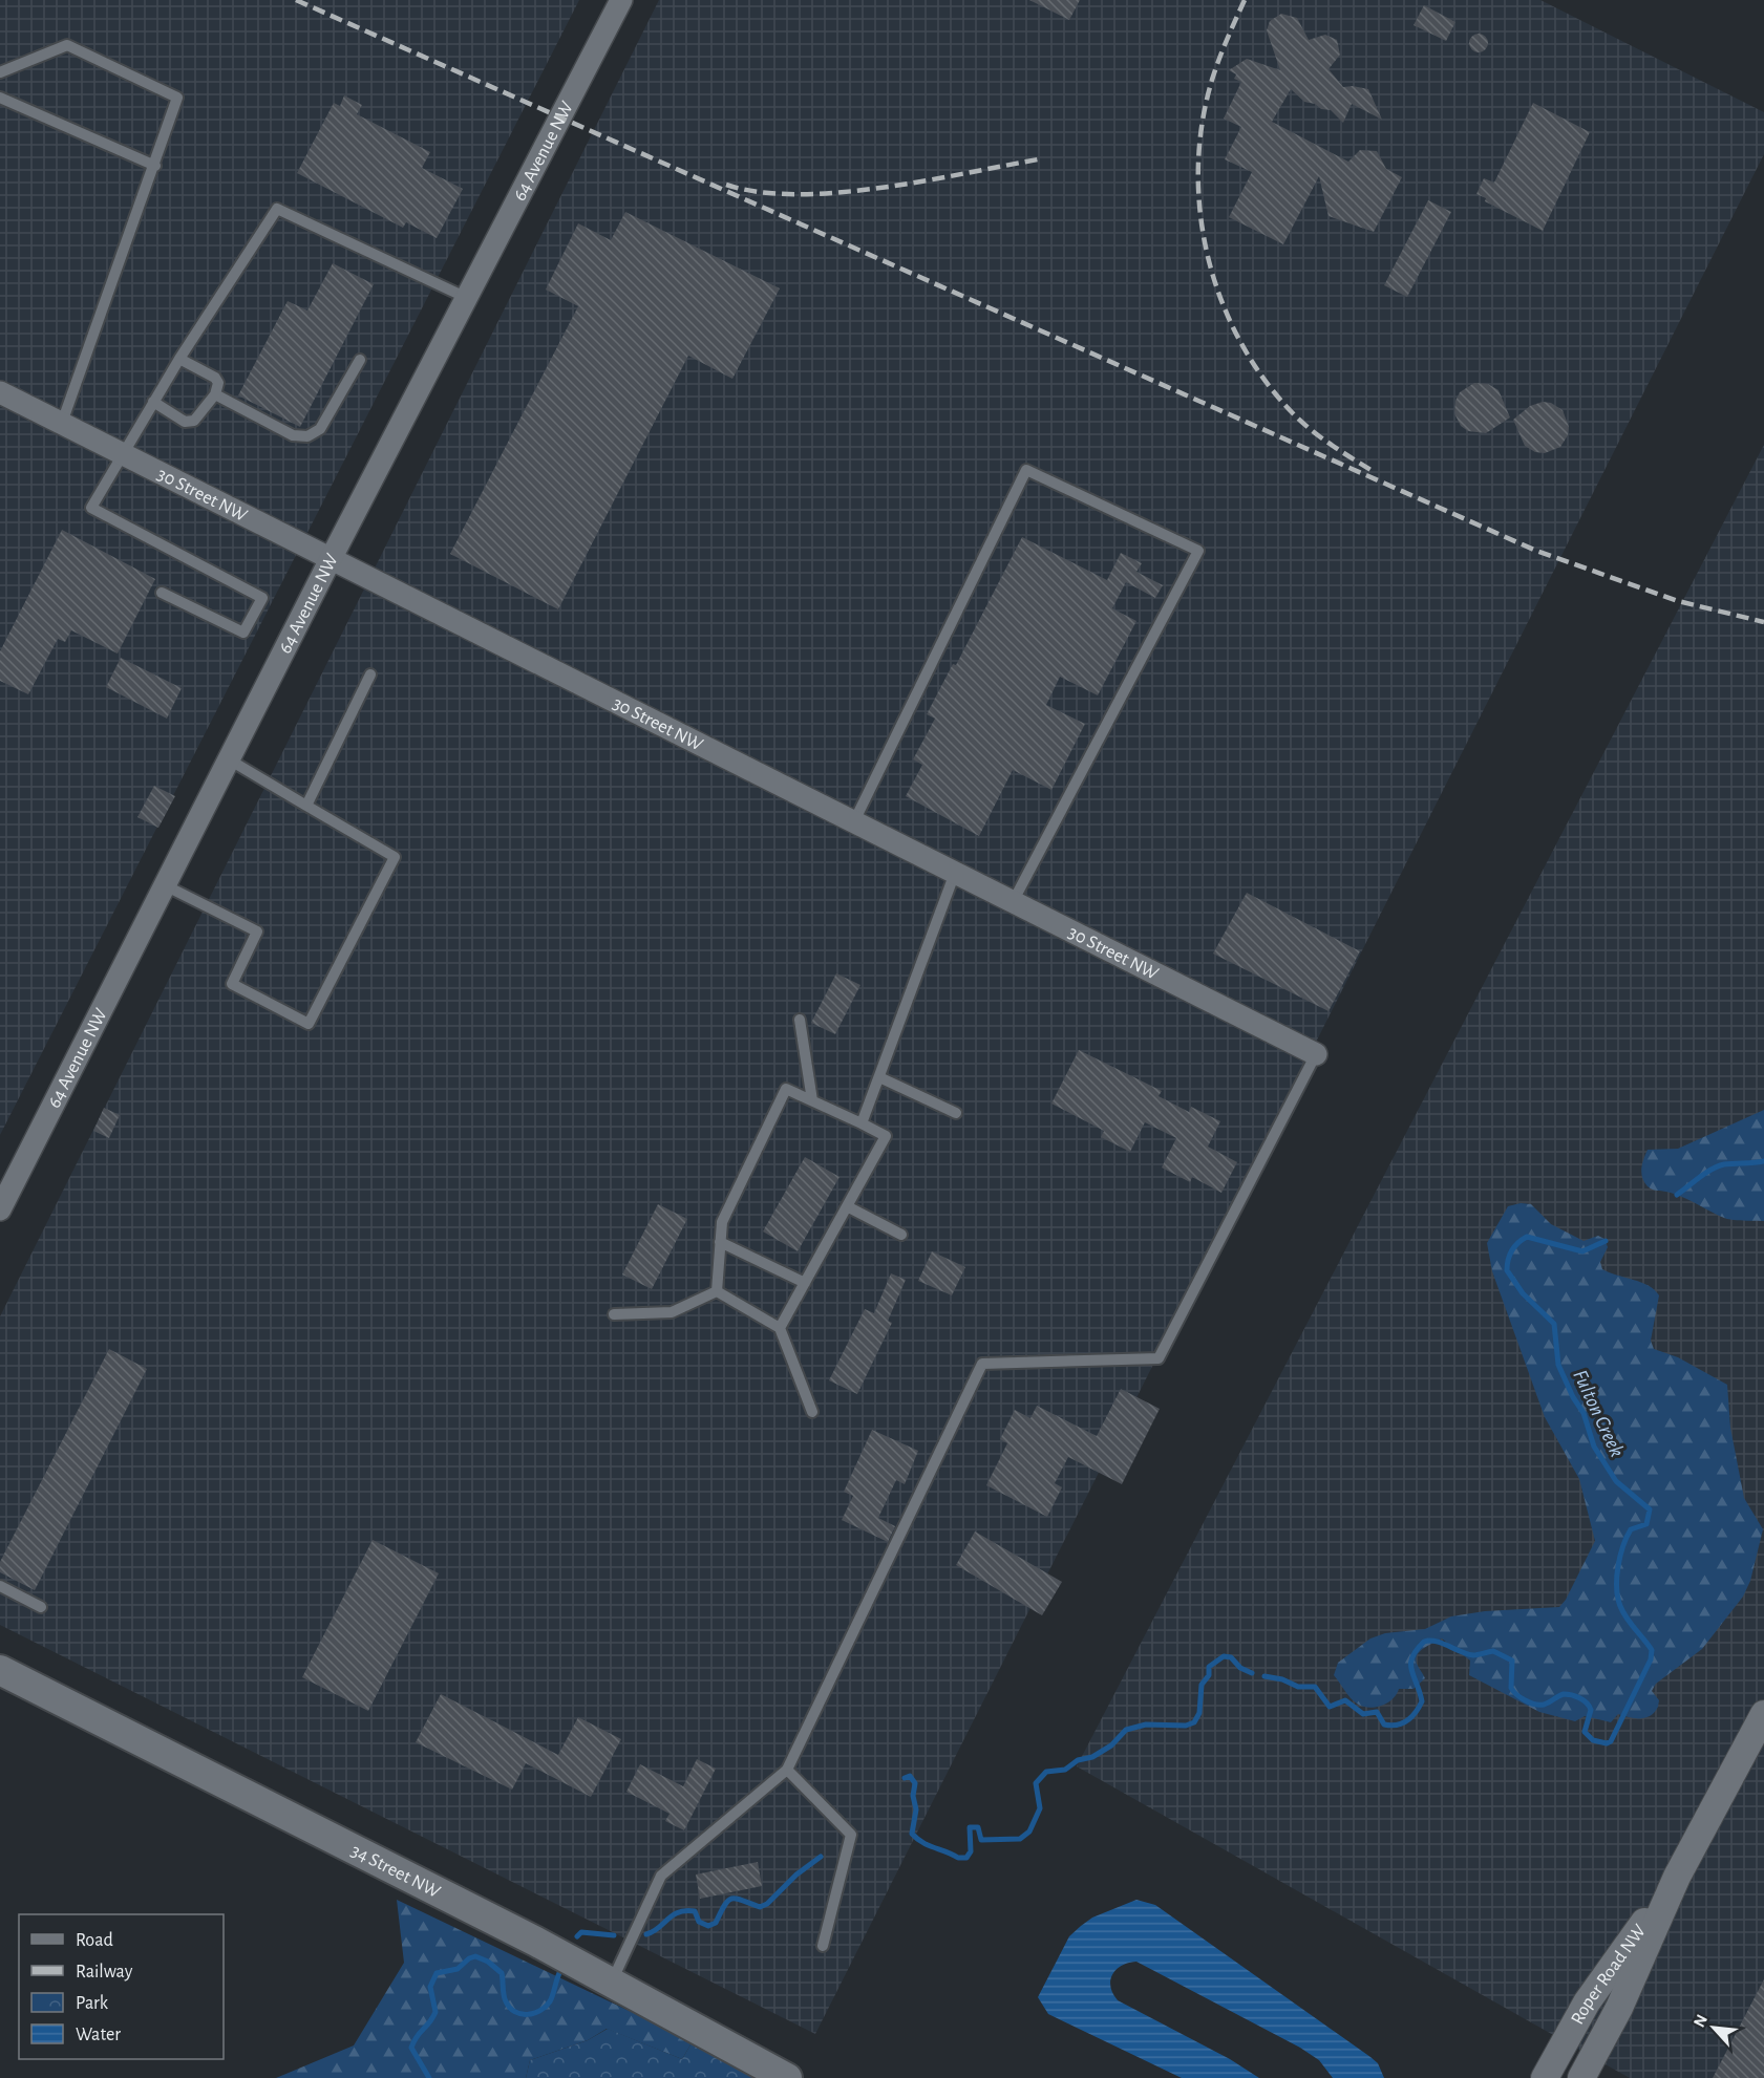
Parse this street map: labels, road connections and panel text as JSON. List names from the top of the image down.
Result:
{
  "streets": {
    "main road": ["34 Street NW"],
    "street": ["64 Avenue NW", "30 Street NW", "Roper Road NW"]
  },
  "crossings": [
    ["64 Avenue NW", "30 Street NW"]
  ],
  "water": ["Fulton Creek"],
  "legend": [
    "Road",
    "Railway",
    "Park",
    "Water"
  ],
  "north": "top left"
}
